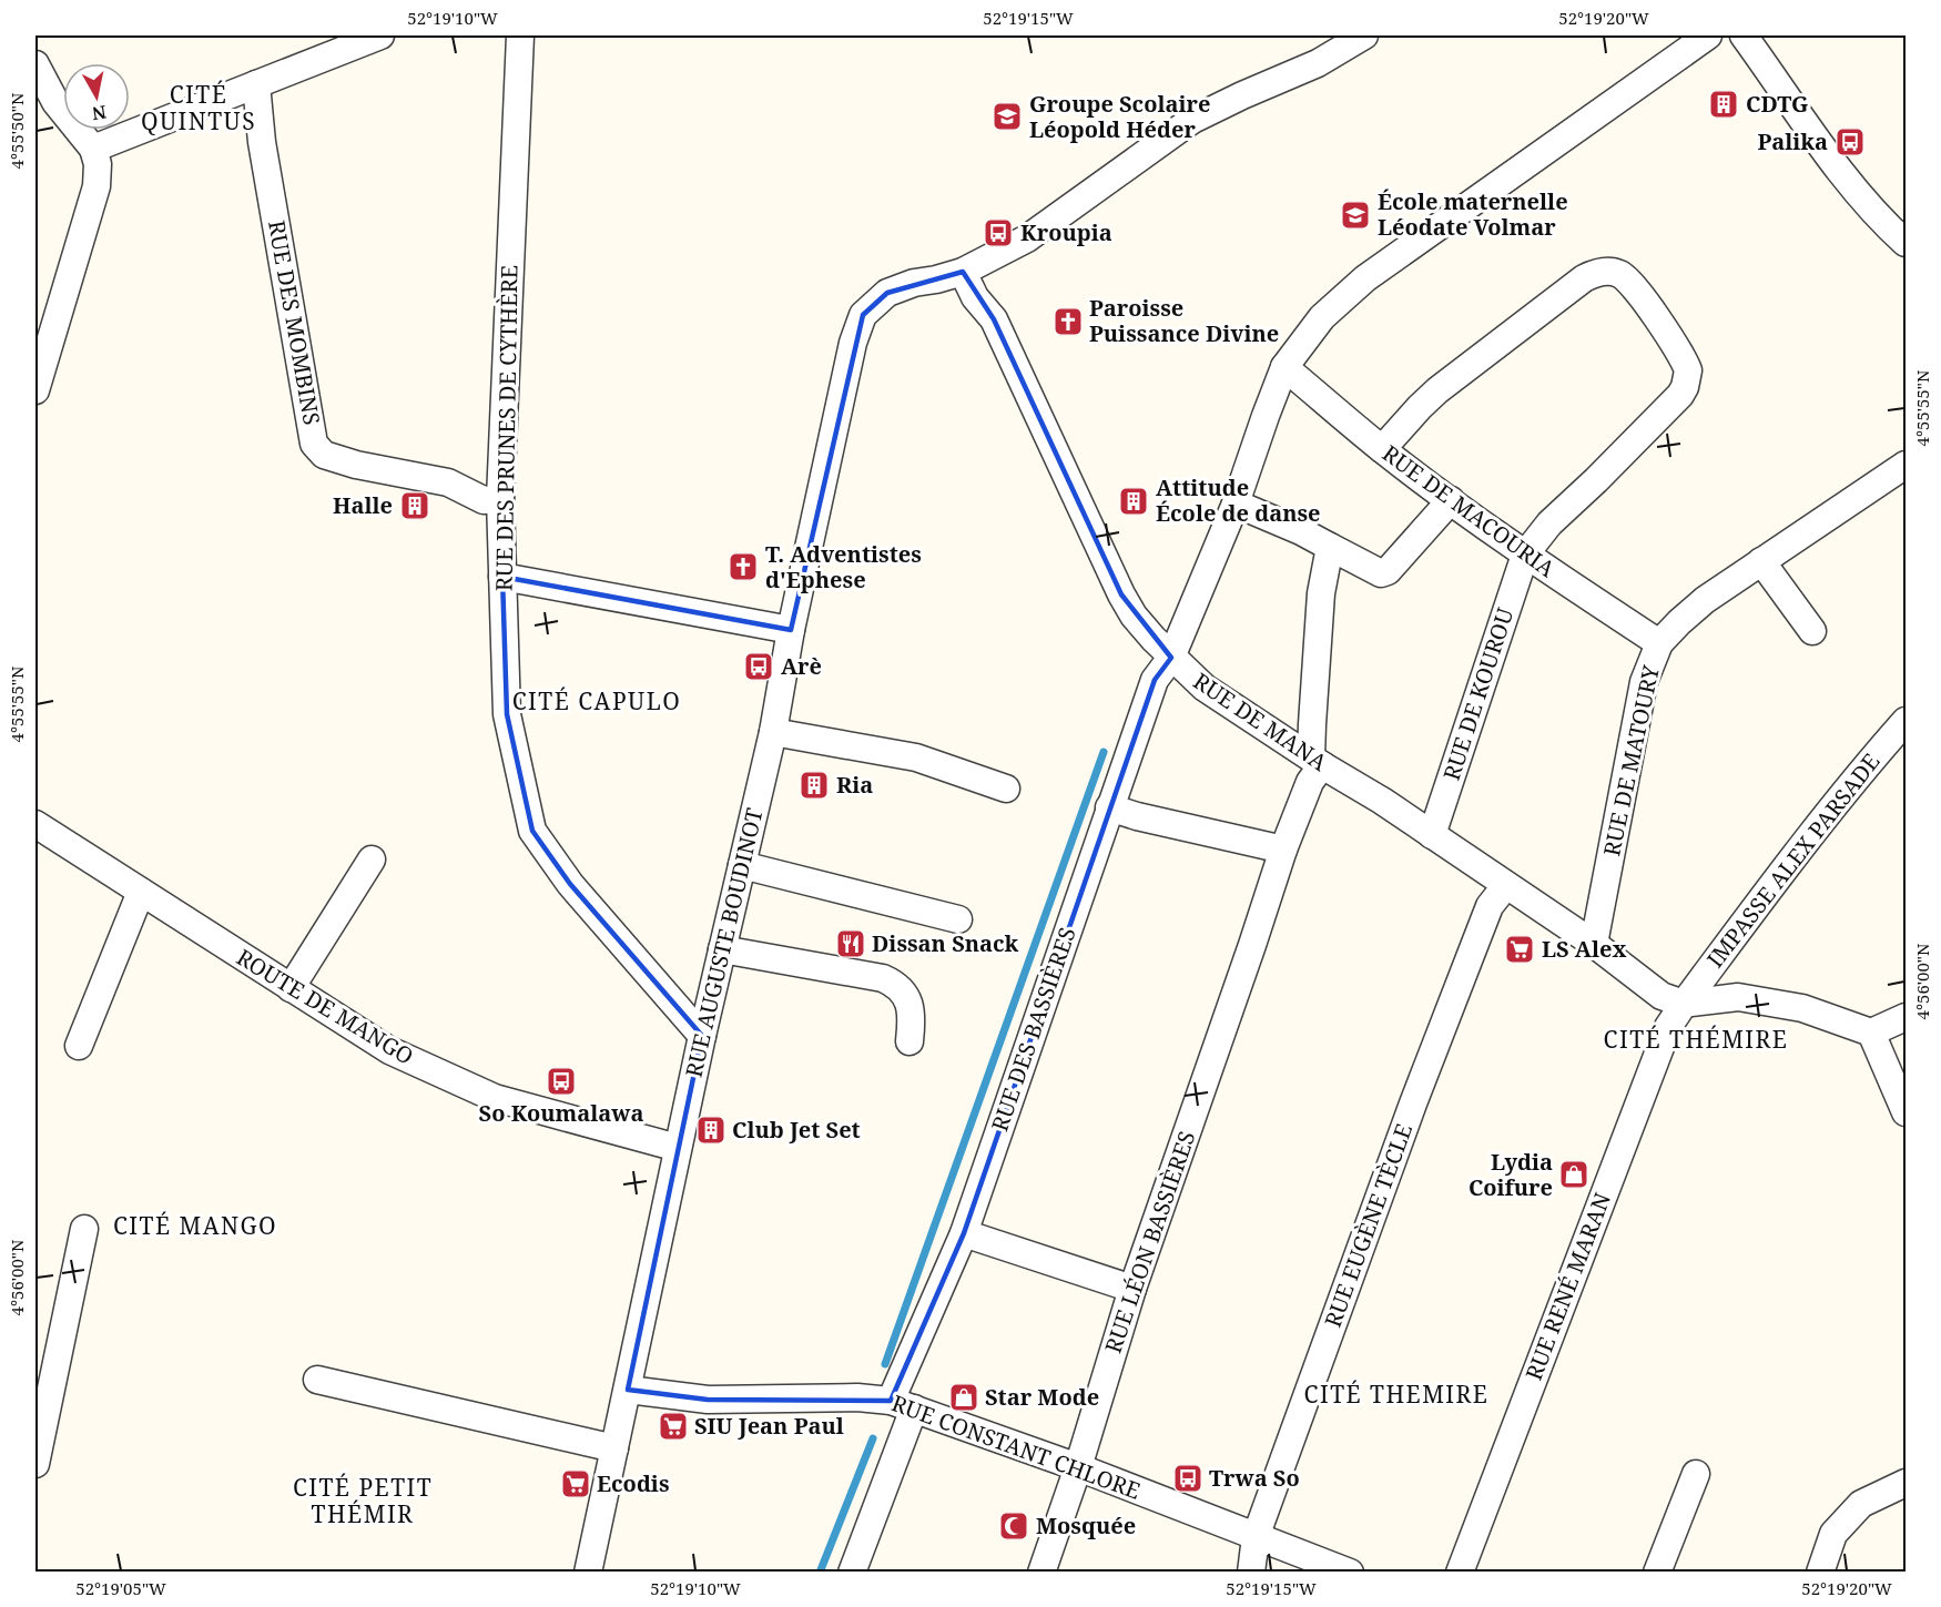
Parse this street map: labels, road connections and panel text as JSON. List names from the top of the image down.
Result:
{
  "streets": {
    "street": [
      "RUE DES MOMBINS",
      "RUE DES PRUNES DE CYTHÈRE",
      "RUE DE MACOURIA",
      "RUE DE KOUROU",
      "RUE DE MANA",
      "RUE DE MATOURY",
      "IMPASSE ALEX PARSADE",
      "RUE AUGUSTE BOUDINOT",
      "ROUTE DE MANGO",
      "RUE DES BASSIÈRES",
      "RUE EUGÈNE TÈCLE",
      "RUE LÉON BASSIÈRES",
      "RUE RENÉ MARAN",
      "RUE CONSTANT CHLORE"
    ]
  },
  "crossings": [
    ["RUE DES MOMBINS", "RUE DES PRUNES DE CYTHÈRE"],
    ["RUE DES PRUNES DE CYTHÈRE", "RUE AUGUSTE BOUDINOT"],
    ["RUE DE MACOURIA", "RUE DE KOUROU"],
    ["RUE DE MACOURIA", "RUE DE MATOURY"],
    ["RUE DE MACOURIA", "RUE DES BASSIÈRES"],
    ["RUE DE KOUROU", "RUE DE MANA"],
    ["RUE DE MANA", "RUE DE MATOURY"],
    ["RUE DE MANA", "IMPASSE ALEX PARSADE"],
    ["RUE DE MANA", "RUE AUGUSTE BOUDINOT"],
    ["RUE DE MANA", "RUE DES BASSIÈRES"],
    ["RUE DE MANA", "RUE EUGÈNE TÈCLE"],
    ["RUE DE MANA", "RUE LÉON BASSIÈRES"],
    ["RUE DE MANA", "RUE RENÉ MARAN"],
    ["IMPASSE ALEX PARSADE", "RUE RENÉ MARAN"],
    ["RUE AUGUSTE BOUDINOT", "ROUTE DE MANGO"],
    ["RUE AUGUSTE BOUDINOT", "RUE CONSTANT CHLORE"],
    ["RUE DES BASSIÈRES", "RUE CONSTANT CHLORE"],
    ["RUE EUGÈNE TÈCLE", "RUE CONSTANT CHLORE"],
    ["RUE LÉON BASSIÈRES", "RUE CONSTANT CHLORE"]
  ],
  "districts": [
    "CITÉ QUINTUS",
    "CITÉ CAPULO",
    "CITÉ THÉMIRE",
    "CITÉ MANGO",
    "CITÉ THEMIRE",
    "CITÉ PETIT THÉMIR"
  ],
  "places": {
    "building": [
      "CDTG",
      "Attitude École de danse",
      "Halle",
      "Ria",
      "Club Jet Set"
    ],
    "school or university": ["Groupe Scolaire Léopold Héder", "École maternelle Léodate Volmar"],
    "bus stop": [
      "Palika",
      "Kroupia",
      "Arè",
      "So Koumalawa",
      "Trwa So"
    ],
    "church": ["Paroisse Puissance Divine", "T. Adventistes d'Ephese"],
    "restaurant": ["Dissan Snack"],
    "supermarket": ["LS Alex", "SIU Jean Paul", "Ecodis"],
    "shop": ["Lydia Coifure", "Star Mode"],
    "mosque": ["Mosquée"]
  },
  "north": "bottom",
  "coordinates": [
    "52°19'10\"W",
    "52°19'15\"W",
    "52°19'20\"W",
    "4°55'50\"N",
    "4°55'55\"N",
    "4°56'00\"N",
    "52°19'05\"W"
  ]
}
